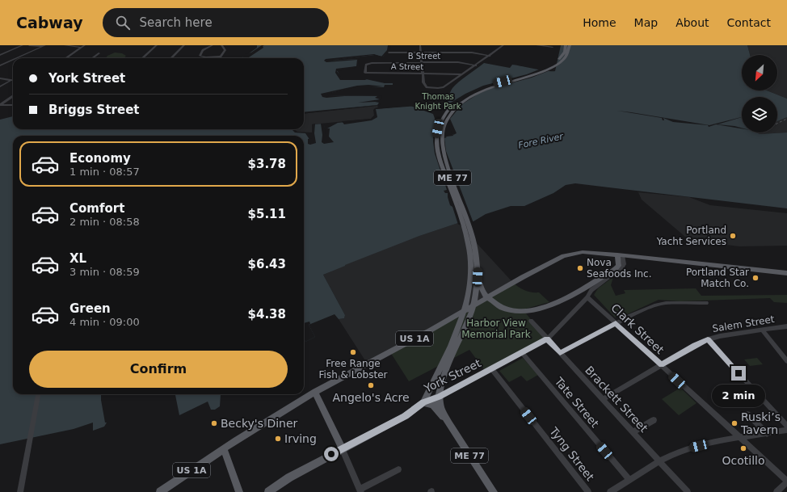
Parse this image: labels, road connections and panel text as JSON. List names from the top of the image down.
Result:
{
  "streets": {
    "main road": ["ME 77", "US 1A", "York Street"],
    "street": [
      "B Street",
      "A Street",
      "Salem Street",
      "Clark Street",
      "Brackett Street",
      "Tate Street",
      "Tyng Street"
    ]
  },
  "crossings": [
    ["B Street", "A Street"],
    ["ME 77", "York Street"],
    ["Salem Street", "Clark Street"],
    ["Salem Street", "Brackett Street"],
    ["Clark Street", "York Street"],
    ["US 1A", "York Street"],
    ["York Street", "Brackett Street"],
    ["York Street", "Tate Street"],
    ["York Street", "Tyng Street"]
  ],
  "water": ["Fore River"],
  "parks": ["Thomas Knight Park", "Harbor View Memorial Park"],
  "places": [
    "Portland Yacht Services",
    "Nova Seafoods Inc.",
    "Portland Star Match Co.",
    "Free Range Fish & Lobster",
    "Angelo's Acre",
    "Becky's Diner",
    "Ruski’s Tavern",
    "Irving",
    "Ocotillo"
  ],
  "north": "bottom left",
  "page": {
    "header": "Cabway",
    "search": "Search here",
    "nav": [
      "Home",
      "Map",
      "About",
      "Contact"
    ],
    "banner": ["York Street", "Briggs Street"],
    "list": [
      {
        "name": "Economy",
        "note": "1 min · 08:57",
        "value": "$3.78"
      },
      {
        "name": "Comfort",
        "note": "2 min · 08:58",
        "value": "$5.11"
      },
      {
        "name": "XL",
        "note": "3 min · 08:59",
        "value": "$6.43"
      },
      {
        "name": "Green",
        "note": "4 min · 09:00",
        "value": "$4.38"
      }
    ],
    "buttons": "Confirm",
    "bubble": "2 min"
  }
}
